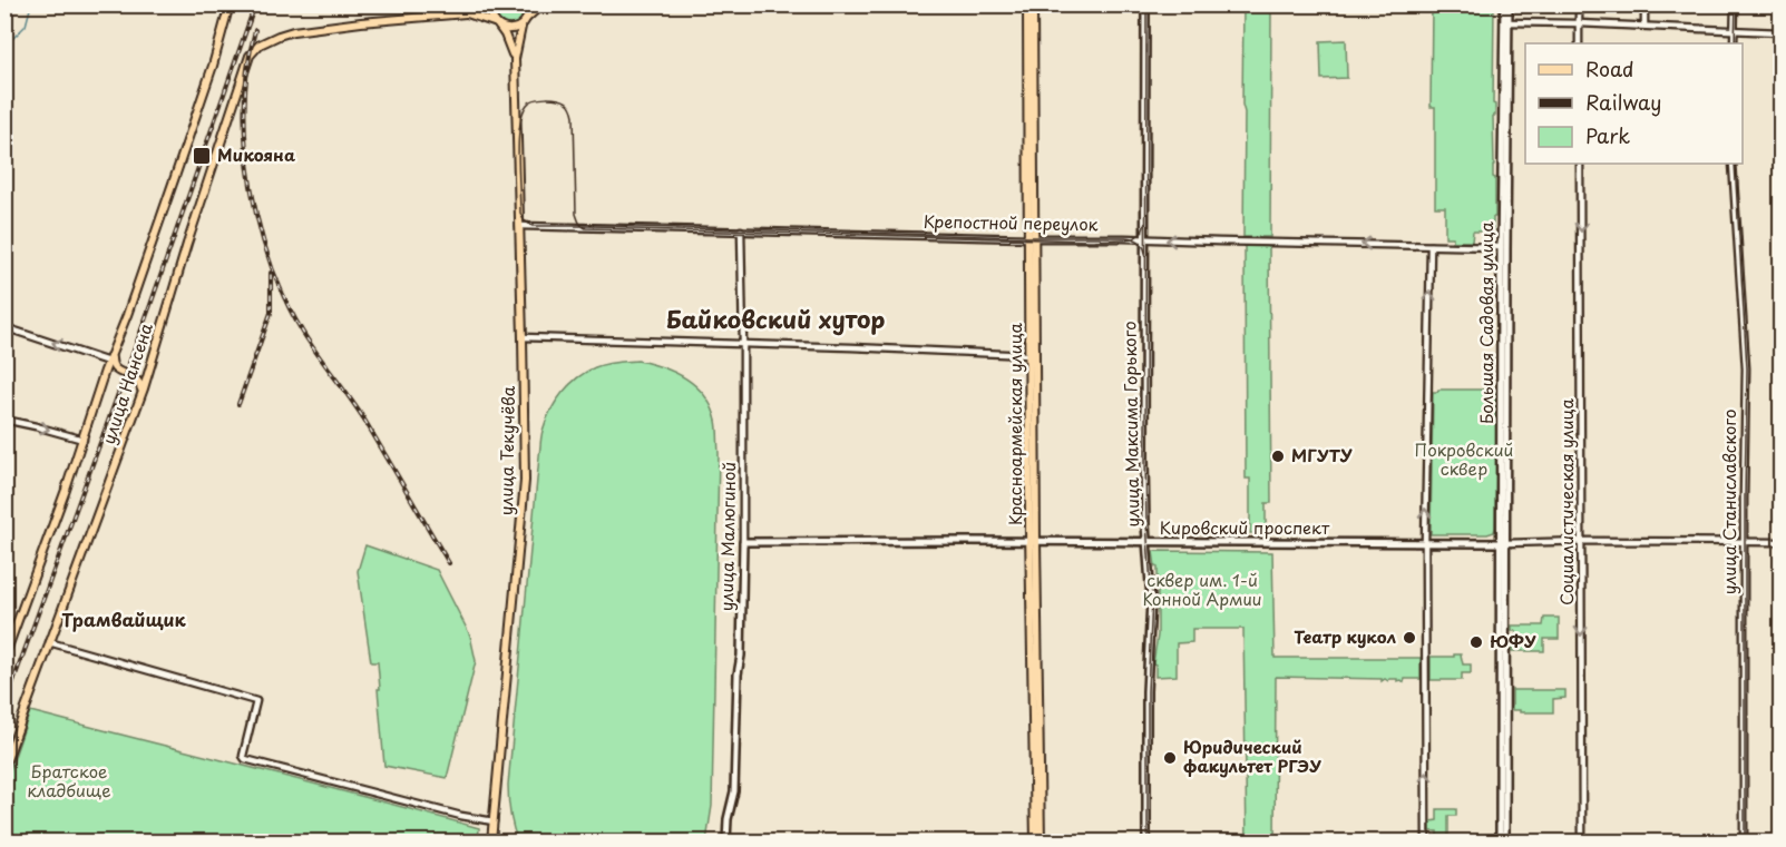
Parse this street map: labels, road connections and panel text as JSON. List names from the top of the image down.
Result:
{
  "streets": {
    "main road": [
      "Большая Садовая улица",
      "улица Нансена",
      "Красноармейская улица",
      "улица Максима Горького",
      "улица Текучёва",
      "Кировский проспект",
      "улица Малюгиной"
    ],
    "street": ["Крепостной переулок", "Социалистическая улица", "улица Станиславского"]
  },
  "crossings": [
    ["Крепостной переулок", "Большая Садовая улица"],
    ["Крепостной переулок", "Красноармейская улица"],
    ["Крепостной переулок", "улица Максима Горького"],
    ["Крепостной переулок", "улица Текучёва"],
    ["Крепостной переулок", "улица Малюгиной"],
    ["Большая Садовая улица", "Кировский проспект"],
    ["Красноармейская улица", "Кировский проспект"],
    ["улица Максима Горького", "Кировский проспект"],
    ["Кировский проспект", "улица Малюгиной"]
  ],
  "one_way": ["Социалистическая улица"],
  "districts": ["Байковский хутор", "Трамвайщик"],
  "parks": ["Покровский сквер", "сквер им. 1-й Конной Армии", "Братское кладбище"],
  "places": {
    "transit": ["Микояна"],
    "other": [
      "МГУТУ",
      "Театр кукол",
      "ЮФУ",
      "Юридический факультет РГЭУ"
    ]
  },
  "legend": ["Road", "Railway", "Park"]
}
